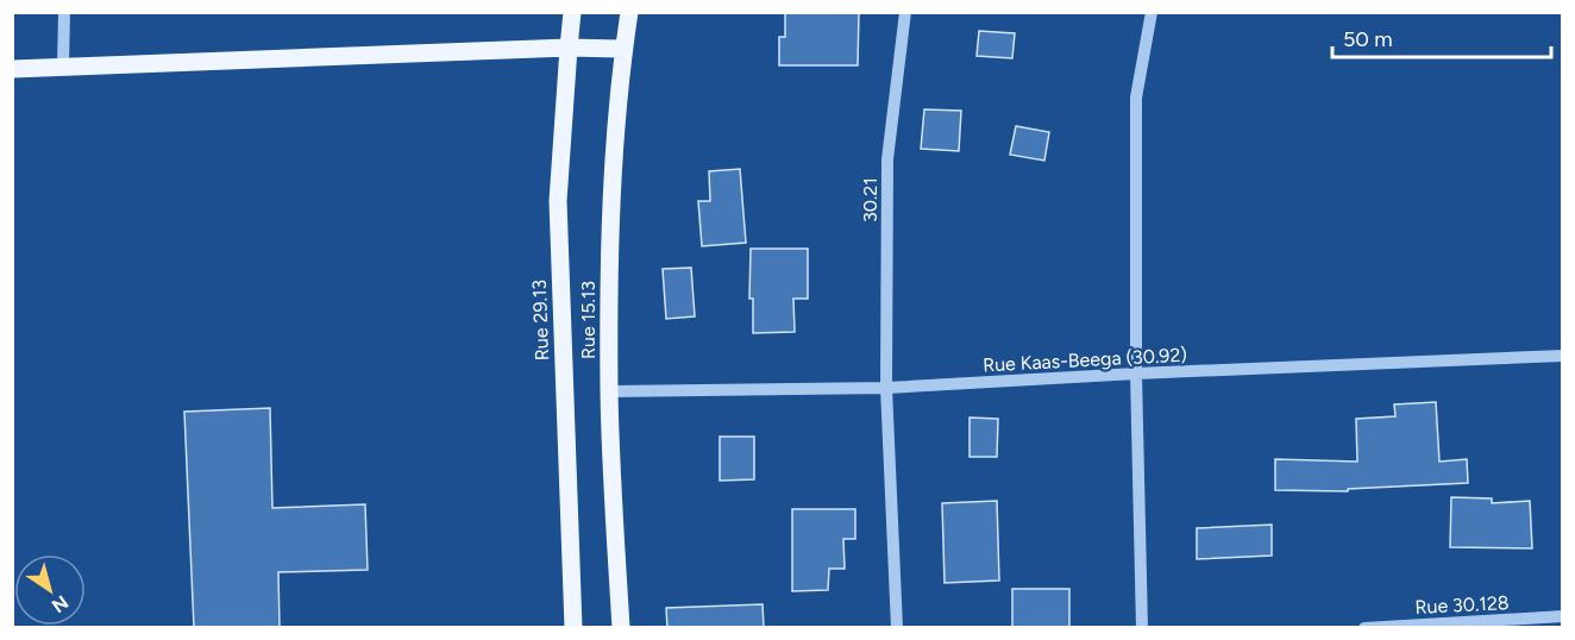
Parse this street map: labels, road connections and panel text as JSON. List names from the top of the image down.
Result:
{
  "streets": {
    "main road": ["Rue 29.13", "Rue 15.13"],
    "street": ["30.21", "Rue Kaas-Beega (30.92)", "Rue 30.128"]
  },
  "crossings": [
    ["30.21", "Rue Kaas-Beega (30.92)"],
    ["Rue 15.13", "Rue Kaas-Beega (30.92)"]
  ],
  "scale_bar": "50 m",
  "north": "bottom right"
}
